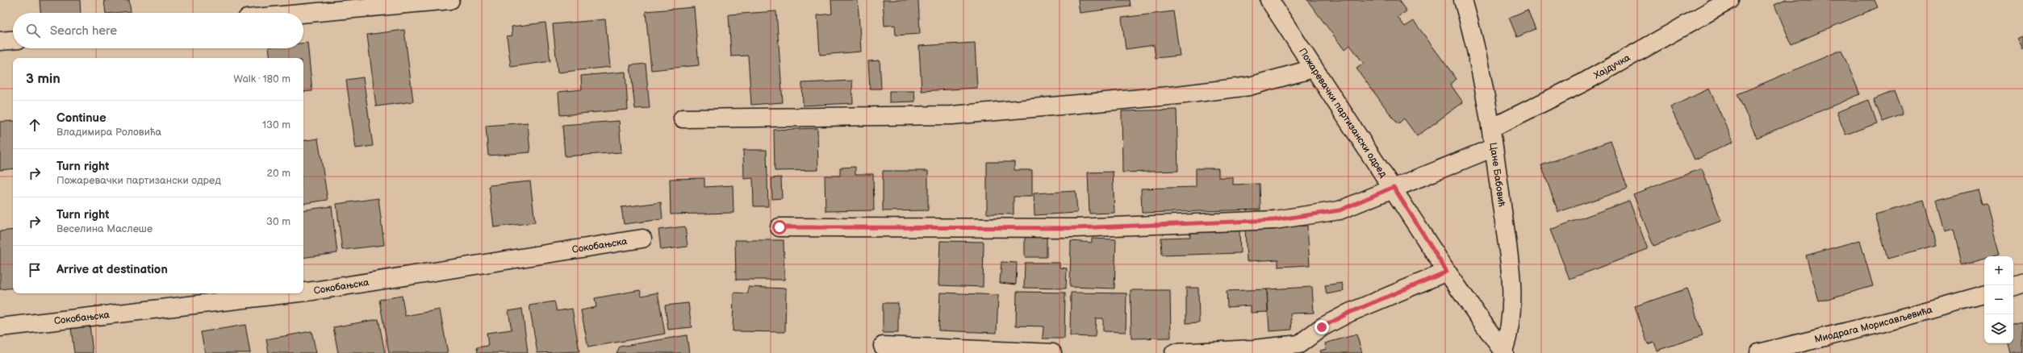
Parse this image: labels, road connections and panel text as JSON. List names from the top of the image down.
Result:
{
  "streets": {
    "street": [
      "Хајдучка",
      "Пожаревачки партизански одред",
      "Цане Бабовић",
      "Сокобањска",
      "Миодрага Морисављевића"
    ]
  },
  "crossings": [
    ["Хајдучка", "Цане Бабовић"],
    ["Пожаревачки партизански одред", "Цане Бабовић"]
  ],
  "page": {
    "search": "Search here",
    "heading": ["3 min", "Walk · 180 m"],
    "list": [
      ["Continue", "Владимира Роловића", "130 m"],
      ["Turn right", "Пожаревачки партизански одред", "20 m"],
      ["Turn right", "Веселина Маслеше", "30 m"],
      "Arrive at destination"
    ],
    "map_buttons": ["+", "−"]
  }
}
